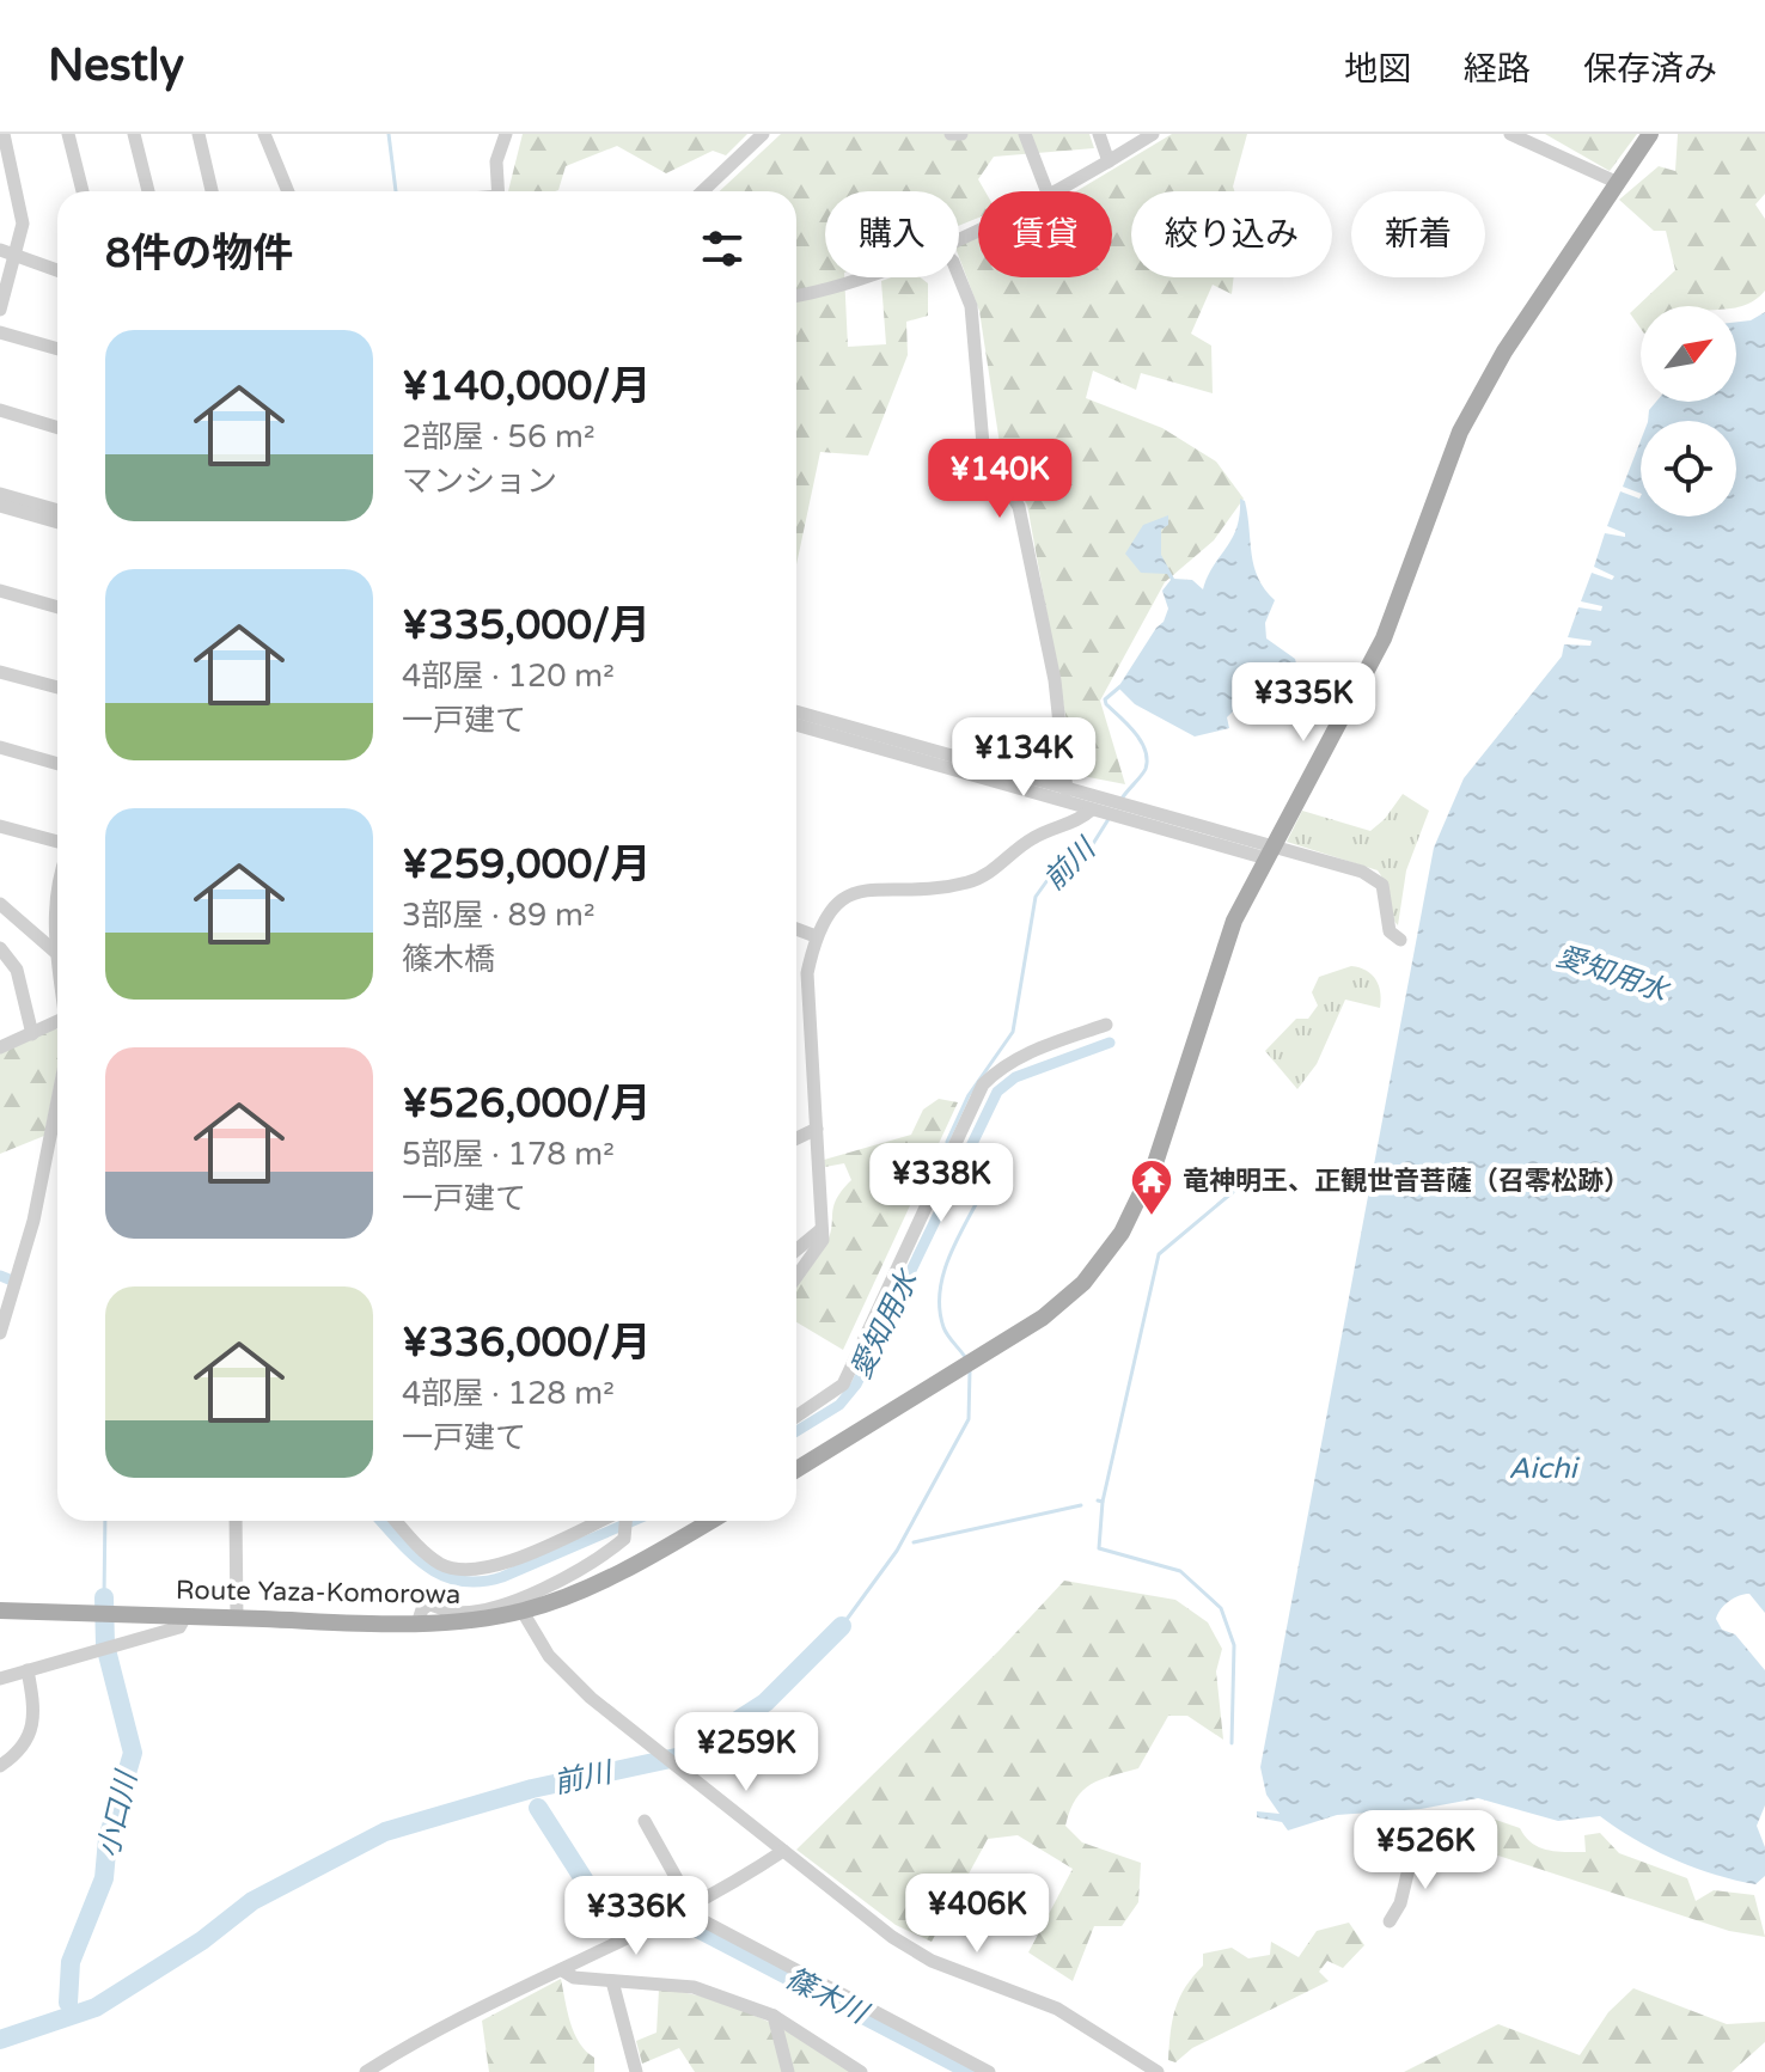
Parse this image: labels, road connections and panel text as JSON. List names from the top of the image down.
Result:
{
  "streets": {
    "main road": ["Route Yaza-Komorowa"]
  },
  "water": [
    "前川",
    "愛知用水",
    "Aichi",
    "小口川",
    "篠木川"
  ],
  "places": {
    "temple": ["竜神明王、正観世音菩薩（召零松跡）"]
  },
  "north": "top right",
  "page": {
    "header": "Nestly",
    "nav": ["地図", "経路", "保存済み"],
    "chip": [
      "購入",
      "賃貸",
      "絞り込み",
      "新着"
    ],
    "heading": "8件の物件",
    "list": [
      {
        "name": "¥140,000/月",
        "note": "2部屋 · 56 m² · マンション"
      },
      {
        "name": "¥335,000/月",
        "note": "4部屋 · 120 m² · 一戸建て"
      },
      {
        "name": "¥259,000/月",
        "note": "3部屋 · 89 m² · 篠木橋"
      },
      {
        "name": "¥526,000/月",
        "note": "5部屋 · 178 m² · 一戸建て"
      },
      {
        "name": "¥336,000/月",
        "note": "4部屋 · 128 m² · 一戸建て"
      }
    ],
    "price": [
      "¥140K",
      "¥335K",
      "¥134K",
      "¥338K",
      "¥259K",
      "¥526K",
      "¥406K",
      "¥336K"
    ]
  }
}
